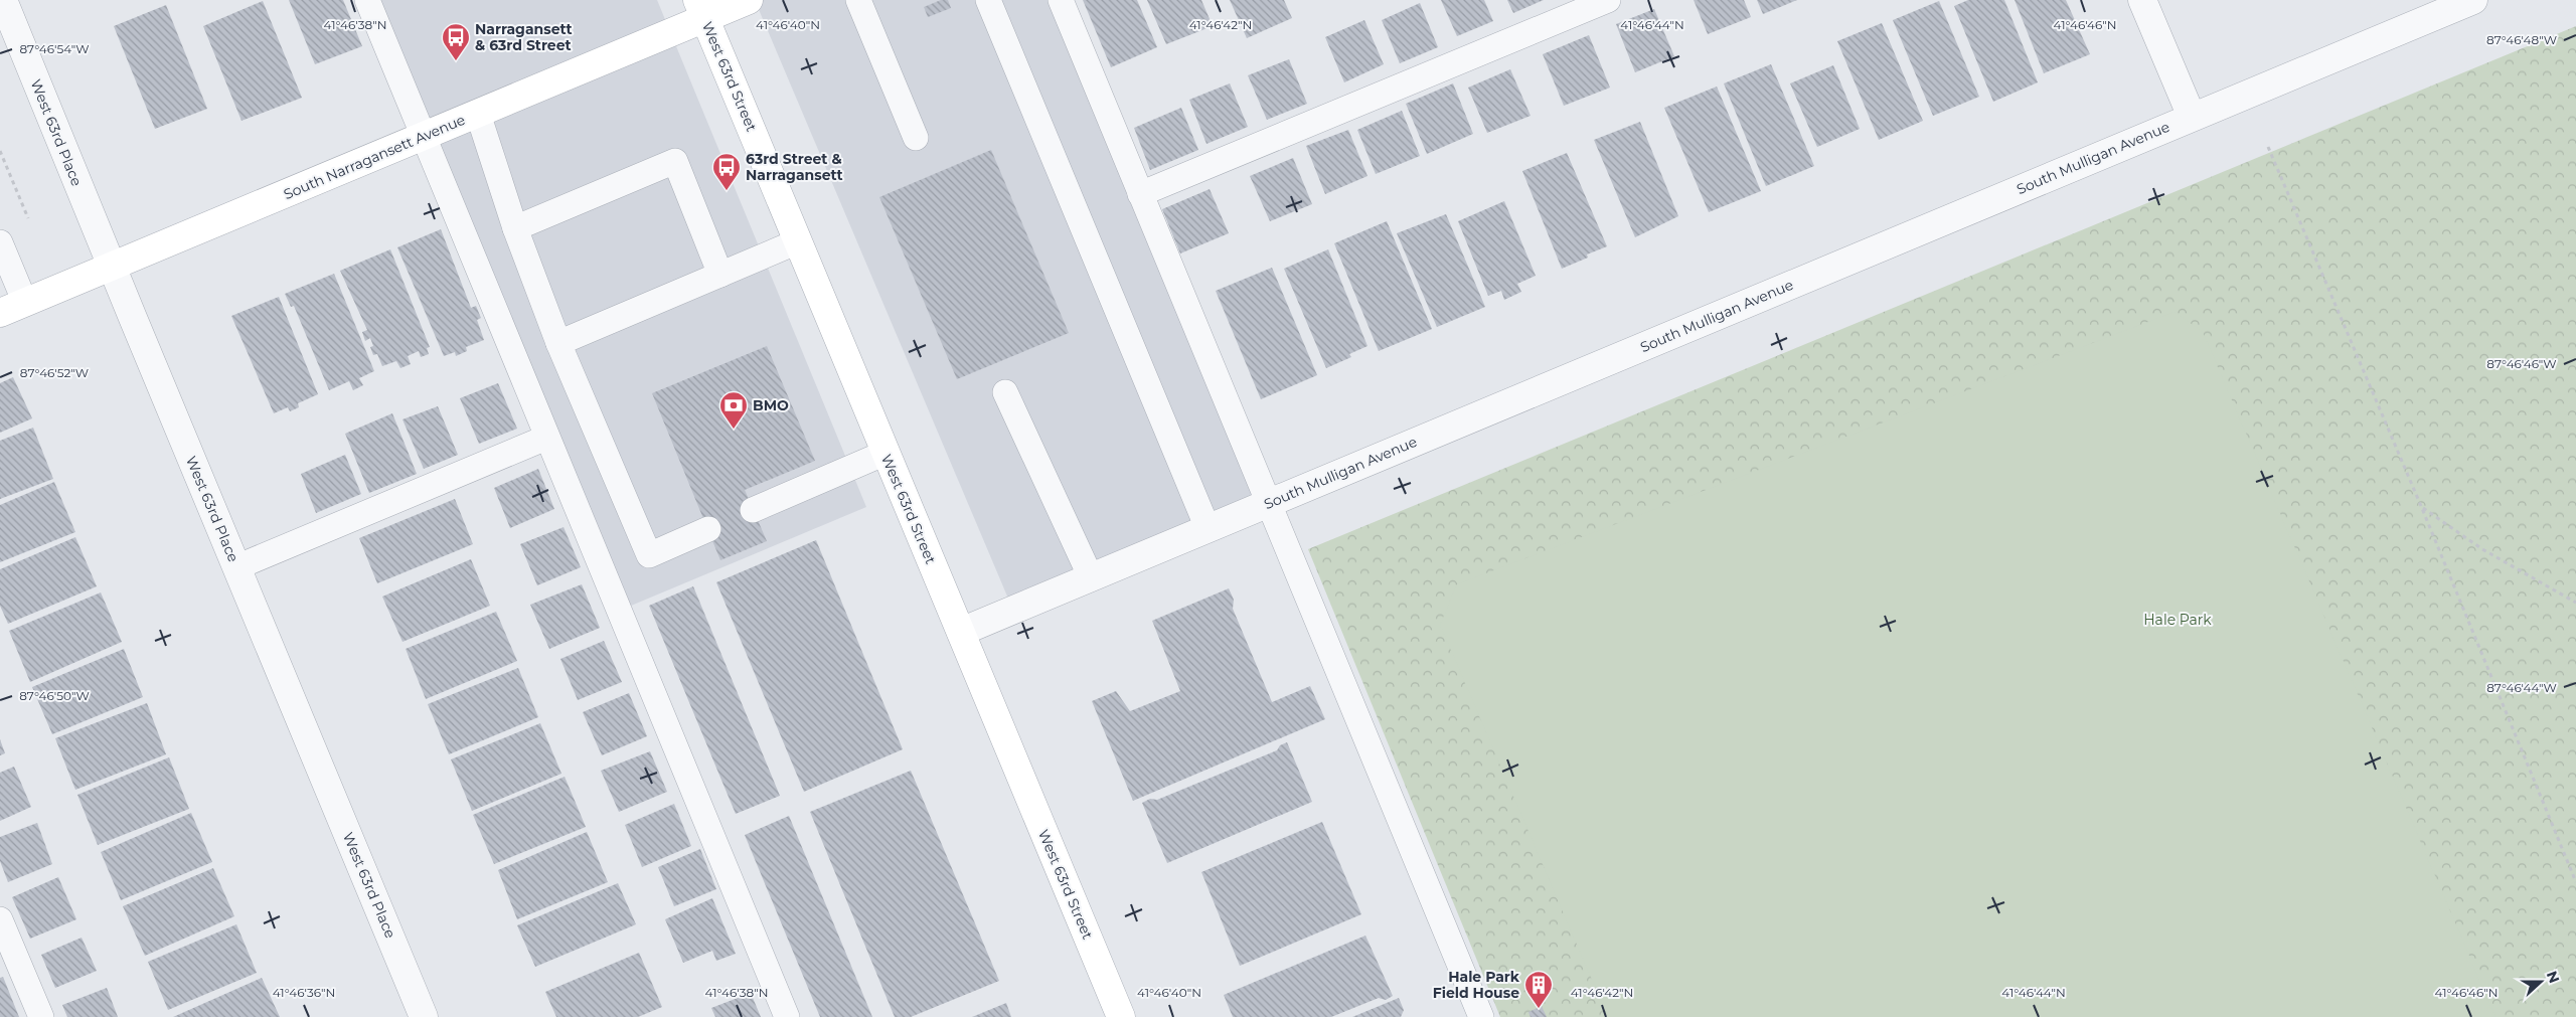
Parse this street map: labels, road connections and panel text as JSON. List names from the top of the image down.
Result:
{
  "streets": {
    "main road": ["West 63rd Street", "South Narragansett Avenue"],
    "street": ["West 63rd Place", "South Mulligan Avenue"]
  },
  "crossings": [
    ["West 63rd Street", "South Narragansett Avenue"],
    ["West 63rd Street", "South Mulligan Avenue"],
    ["West 63rd Place", "South Narragansett Avenue"]
  ],
  "parks": ["Hale Park"],
  "places": {
    "bus stop": ["Narragansett & 63rd Street", "63rd Street & Narragansett"],
    "bank": ["BMO"],
    "building": ["Hale Park Field House"]
  },
  "north": "right",
  "coordinates": [
    "41°46'38\"N",
    "41°46'40\"N",
    "41°46'42\"N",
    "41°46'44\"N",
    "41°46'46\"N",
    "87°46'48\"W",
    "87°46'54\"W",
    "87°46'46\"W",
    "87°46'52\"W",
    "87°46'44\"W",
    "87°46'50\"W",
    "41°46'36\"N"
  ]
}
